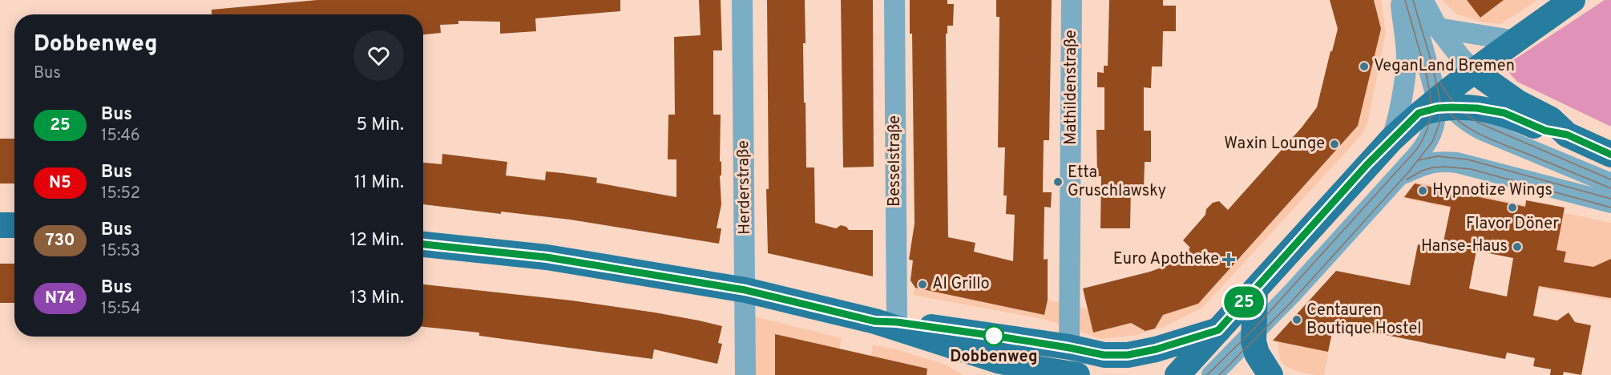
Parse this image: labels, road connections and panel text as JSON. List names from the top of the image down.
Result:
{
  "streets": {
    "street": ["Mathildenstraße", "Besselstraße", "Herderstraße"]
  },
  "places": {
    "other": [
      "VeganLand Bremen",
      "Waxin Lounge",
      "Etta Gruschlawsky",
      "Hypnotize Wings",
      "Flavor Döner",
      "Hanse-Haus",
      "Al Grillo",
      "Centauren Boutique Hostel",
      "Dobbenweg"
    ],
    "health": ["Euro Apotheke"]
  },
  "lines": ["bus line 25"],
  "page": {
    "on_map": "25",
    "heading": ["Dobbenweg", "Bus"],
    "list": [
      {
        "mark": "25",
        "name": "Bus",
        "note": "15:46",
        "value": "5 Min."
      },
      {
        "mark": "N5",
        "name": "Bus",
        "note": "15:52",
        "value": "11 Min."
      },
      {
        "mark": "730",
        "name": "Bus",
        "note": "15:53",
        "value": "12 Min."
      },
      {
        "mark": "N74",
        "name": "Bus",
        "note": "15:54",
        "value": "13 Min."
      }
    ]
  }
}
